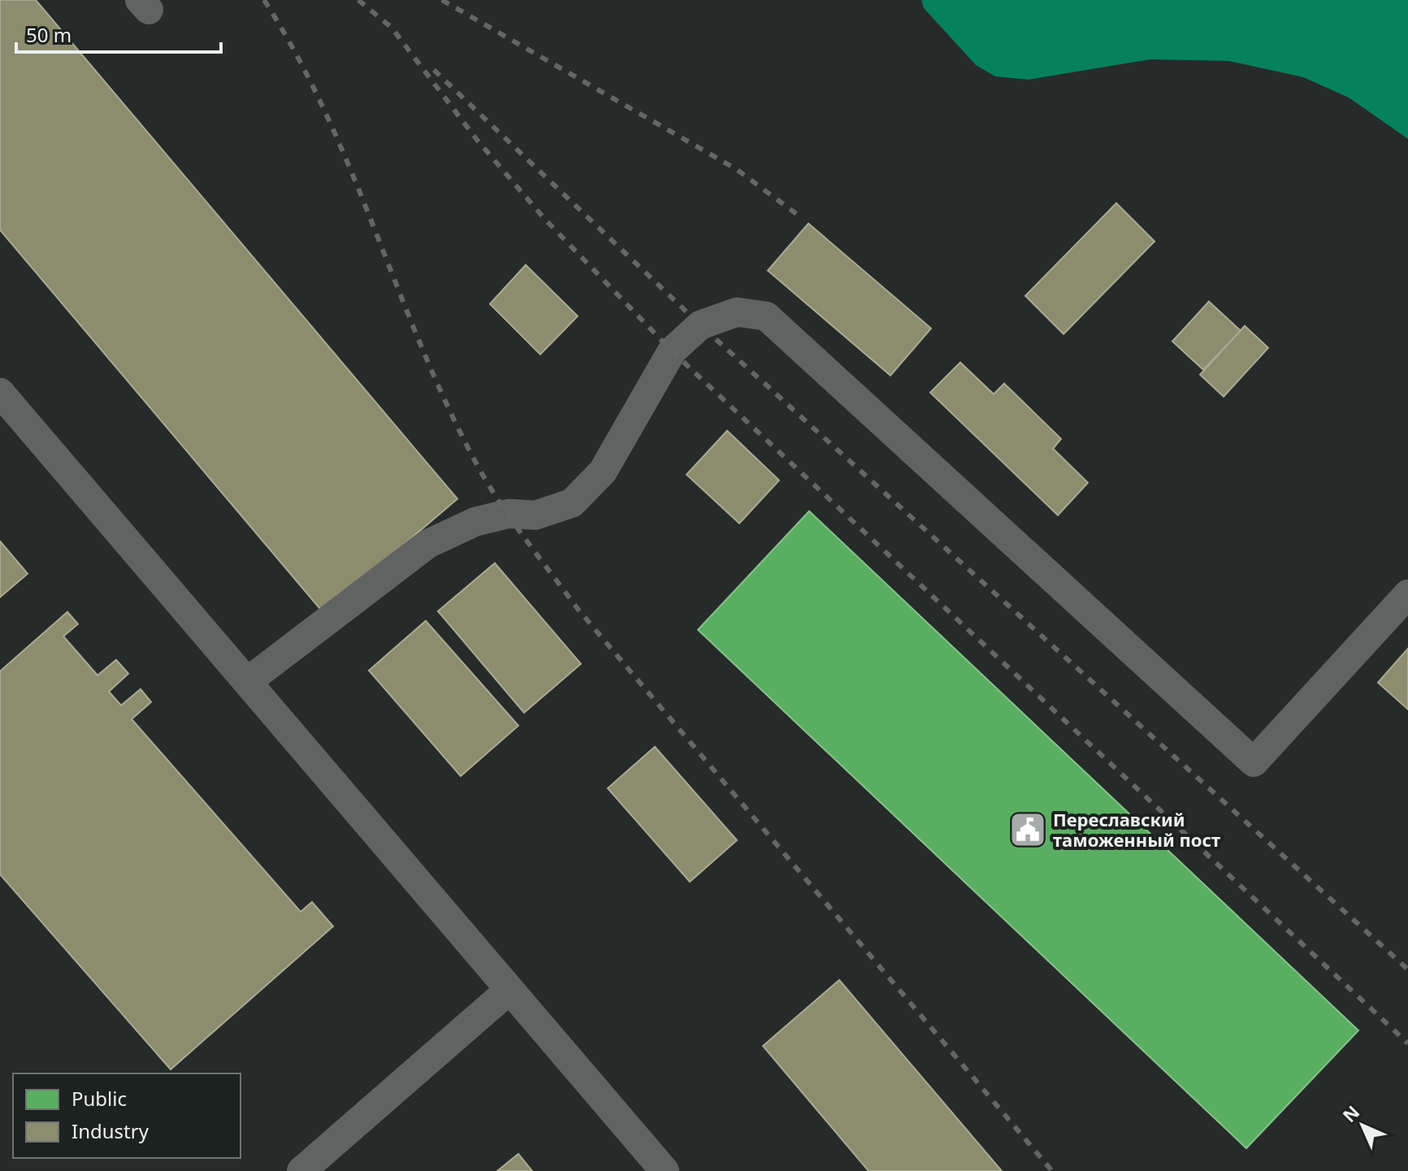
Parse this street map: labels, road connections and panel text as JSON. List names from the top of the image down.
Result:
{
  "places": {
    "public building": ["Переславский таможенный пост"]
  },
  "legend": ["Public", "Industry"],
  "scale_bar": "50 m",
  "north": "top left"
}
